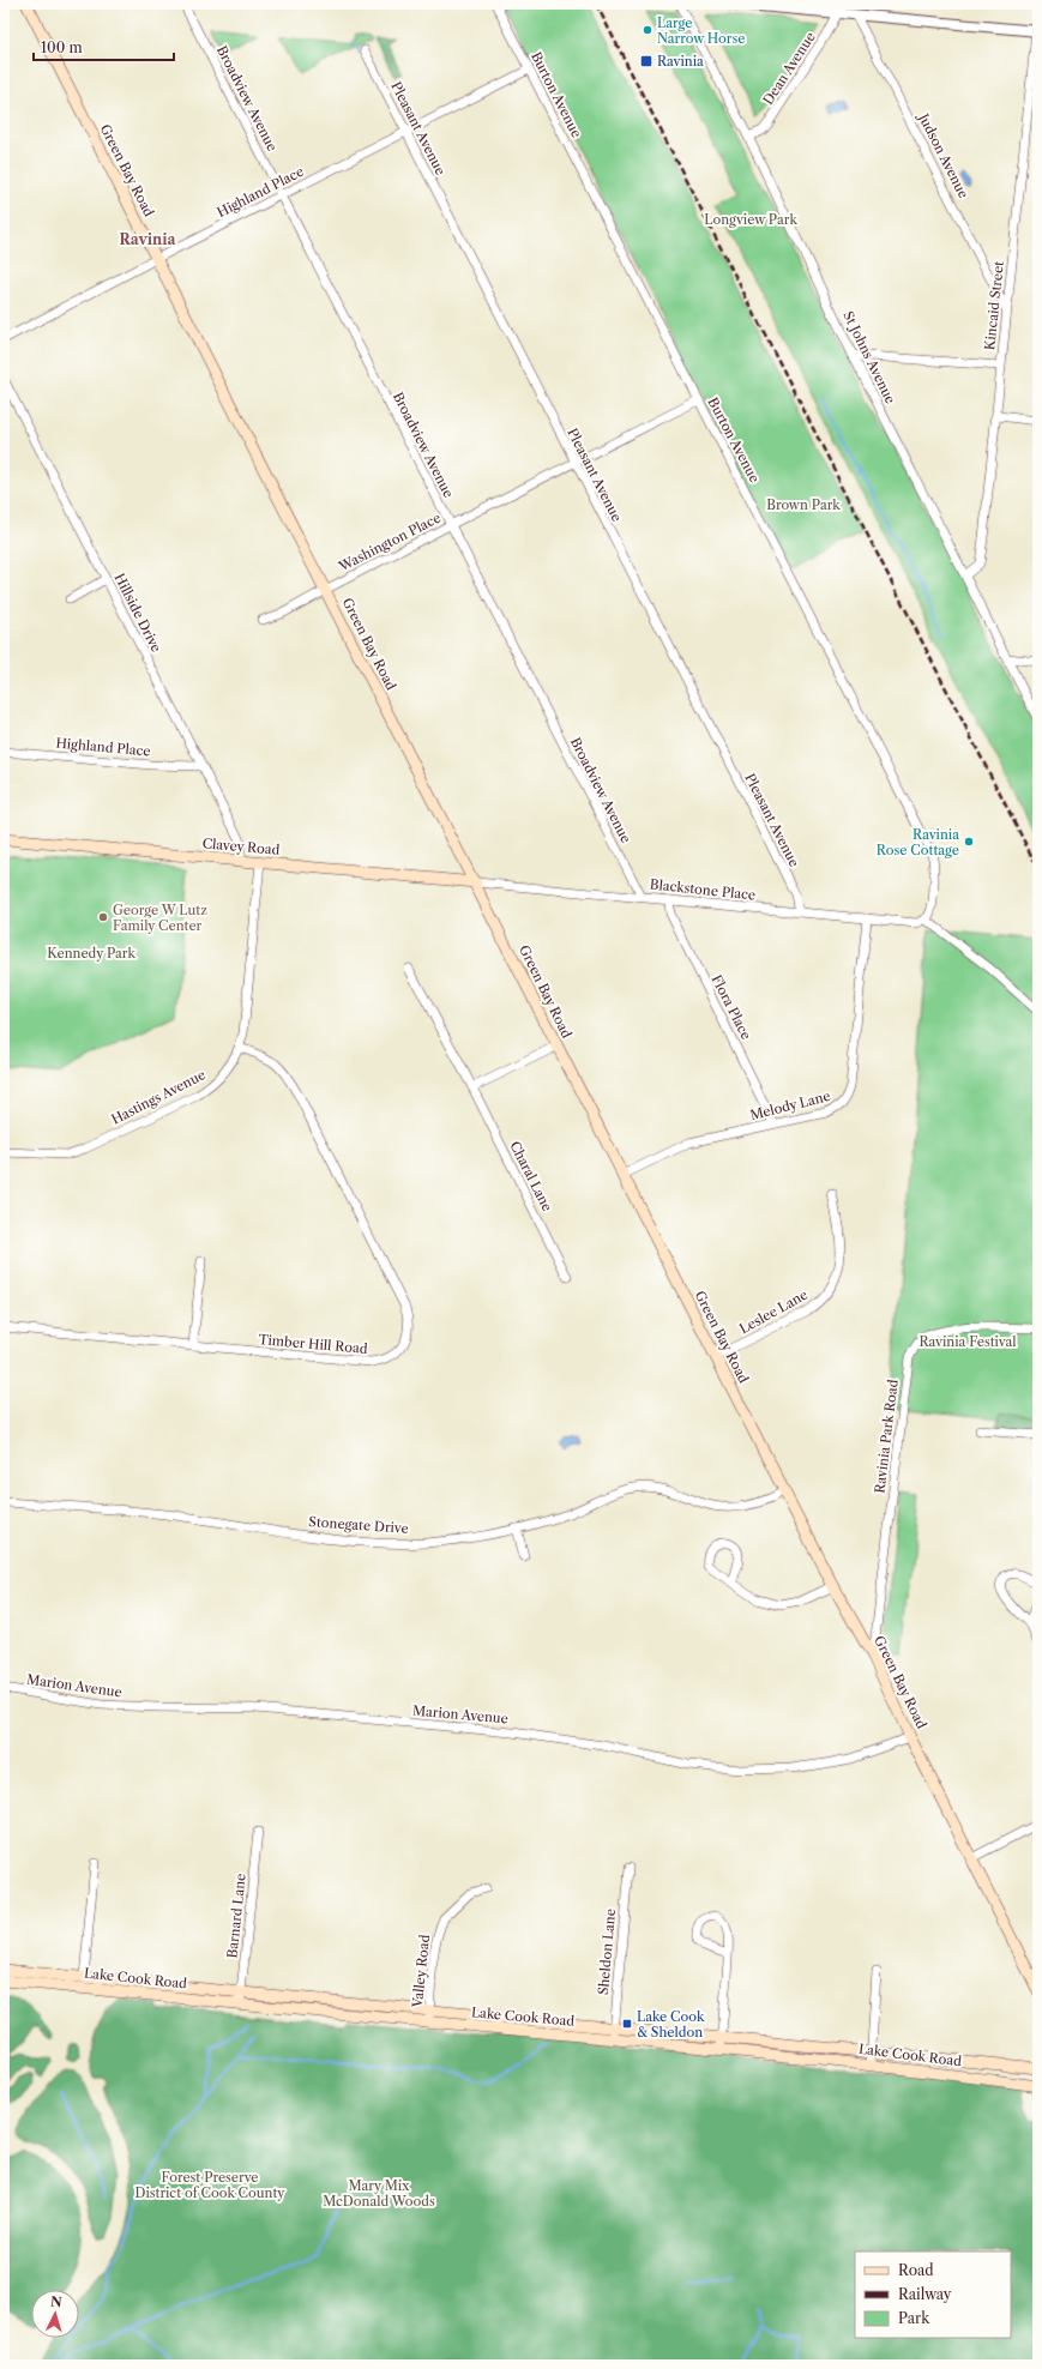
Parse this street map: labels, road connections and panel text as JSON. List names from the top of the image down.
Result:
{
  "streets": {
    "main road": ["Green Bay Road", "Clavey Road", "Lake Cook Road"],
    "street": [
      "Dean Avenue",
      "Burton Avenue",
      "Broadview Avenue",
      "Pleasant Avenue",
      "Judson Avenue",
      "Highland Place",
      "Kincaid Street",
      "St Johns Avenue",
      "Washington Place",
      "Hillside Drive",
      "Blackstone Place",
      "Flora Place",
      "Hastings Avenue",
      "Melody Lane",
      "Charal Lane",
      "Leslee Lane",
      "Timber Hill Road",
      "Ravinia Park Road",
      "Stonegate Drive",
      "Marion Avenue",
      "Barnard Lane",
      "Sheldon Lane",
      "Valley Road"
    ]
  },
  "crossings": [
    ["Dean Avenue", "St Johns Avenue"],
    ["Burton Avenue", "Highland Place"],
    ["Burton Avenue", "Washington Place"],
    ["Burton Avenue", "Blackstone Place"],
    ["Broadview Avenue", "Highland Place"],
    ["Broadview Avenue", "Washington Place"],
    ["Broadview Avenue", "Blackstone Place"],
    ["Pleasant Avenue", "Highland Place"],
    ["Pleasant Avenue", "Washington Place"],
    ["Pleasant Avenue", "Blackstone Place"],
    ["Judson Avenue", "Kincaid Street"],
    ["Green Bay Road", "Highland Place"],
    ["Green Bay Road", "Washington Place"],
    ["Green Bay Road", "Clavey Road"],
    ["Green Bay Road", "Blackstone Place"],
    ["Green Bay Road", "Melody Lane"],
    ["Green Bay Road", "Leslee Lane"],
    ["Green Bay Road", "Ravinia Park Road"],
    ["Green Bay Road", "Stonegate Drive"],
    ["Green Bay Road", "Marion Avenue"],
    ["Highland Place", "Hillside Drive"],
    ["Kincaid Street", "St Johns Avenue"],
    ["Hillside Drive", "Clavey Road"],
    ["Clavey Road", "Blackstone Place"],
    ["Clavey Road", "Hastings Avenue"],
    ["Blackstone Place", "Flora Place"],
    ["Blackstone Place", "Melody Lane"],
    ["Flora Place", "Melody Lane"],
    ["Hastings Avenue", "Timber Hill Road"],
    ["Barnard Lane", "Lake Cook Road"],
    ["Sheldon Lane", "Lake Cook Road"],
    ["Valley Road", "Lake Cook Road"]
  ],
  "districts": ["Ravinia"],
  "parks": [
    "Longview Park",
    "Brown Park",
    "Kennedy Park",
    "Ravinia Festival",
    "Forest Preserve District of Cook County",
    "Mary Mix McDonald Woods"
  ],
  "places": {
    "other": ["Large Narrow Horse", "Ravinia Rose Cottage", "George W Lutz Family Center"],
    "transit": ["Ravinia", "Lake Cook & Sheldon"]
  },
  "legend": ["Road", "Railway", "Park"],
  "scale_bar": "100 m",
  "north": "top"
}
